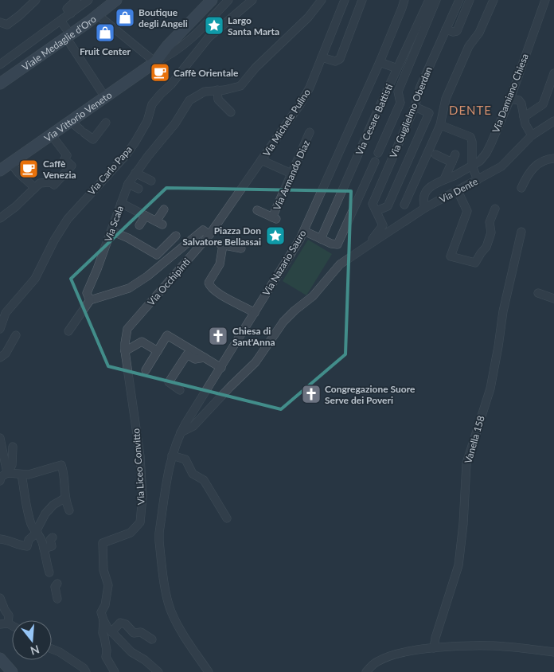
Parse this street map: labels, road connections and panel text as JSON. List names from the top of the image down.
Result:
{
  "streets": {
    "street": [
      "Viale Medaglie d'Oro",
      "Via Damiano Chiesa",
      "Via Guglielmo Oberdan",
      "Via Vittorio Veneto",
      "Via Cesare Battisti",
      "Via Michele Pulino",
      "Via Carlo Papa",
      "Via Armando Diaz",
      "Via Dente",
      "Via Scala",
      "Via Nazario Sauro",
      "Via Occhipinti",
      "Vanella 158",
      "Via Liceo Convitto"
    ]
  },
  "crossings": [
    ["Via Damiano Chiesa", "Via Dente"],
    ["Via Michele Pulino", "Via Occhipinti"],
    ["Via Dente", "Via Nazario Sauro"],
    ["Via Occhipinti", "Via Liceo Convitto"]
  ],
  "districts": ["DENTE"],
  "places": {
    "shop": ["Boutique degli Angeli", "Fruit Center"],
    "place": ["Largo Santa Marta", "Piazza Don Salvatore Bellassai"],
    "cafe": ["Caffè Orientale", "Caffè Venezia"],
    "church": ["Chiesa di Sant'Anna", "Congregazione Suore Serve dei Poveri"]
  },
  "north": "bottom"
}
